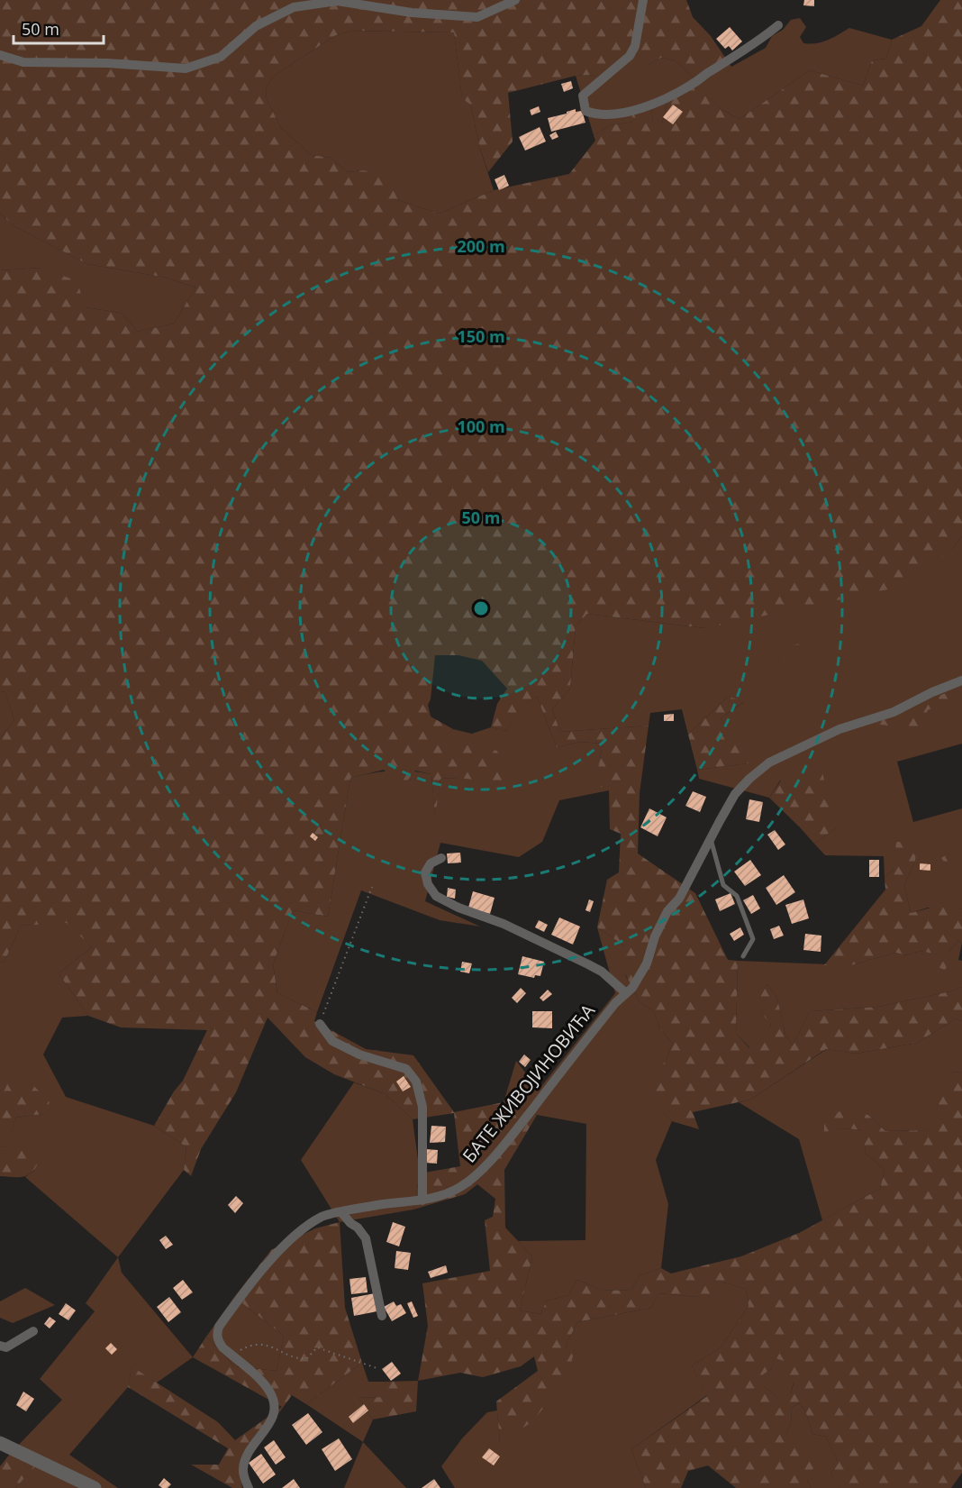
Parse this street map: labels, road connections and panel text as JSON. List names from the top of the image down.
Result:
{
  "streets": {
    "street": ["БАТЕ ЖИВОЈИНОВИЋА"]
  },
  "scale_bar": "50 m",
  "rings": [
    "200 m",
    "150 m",
    "100 m",
    "50 m"
  ]
}
